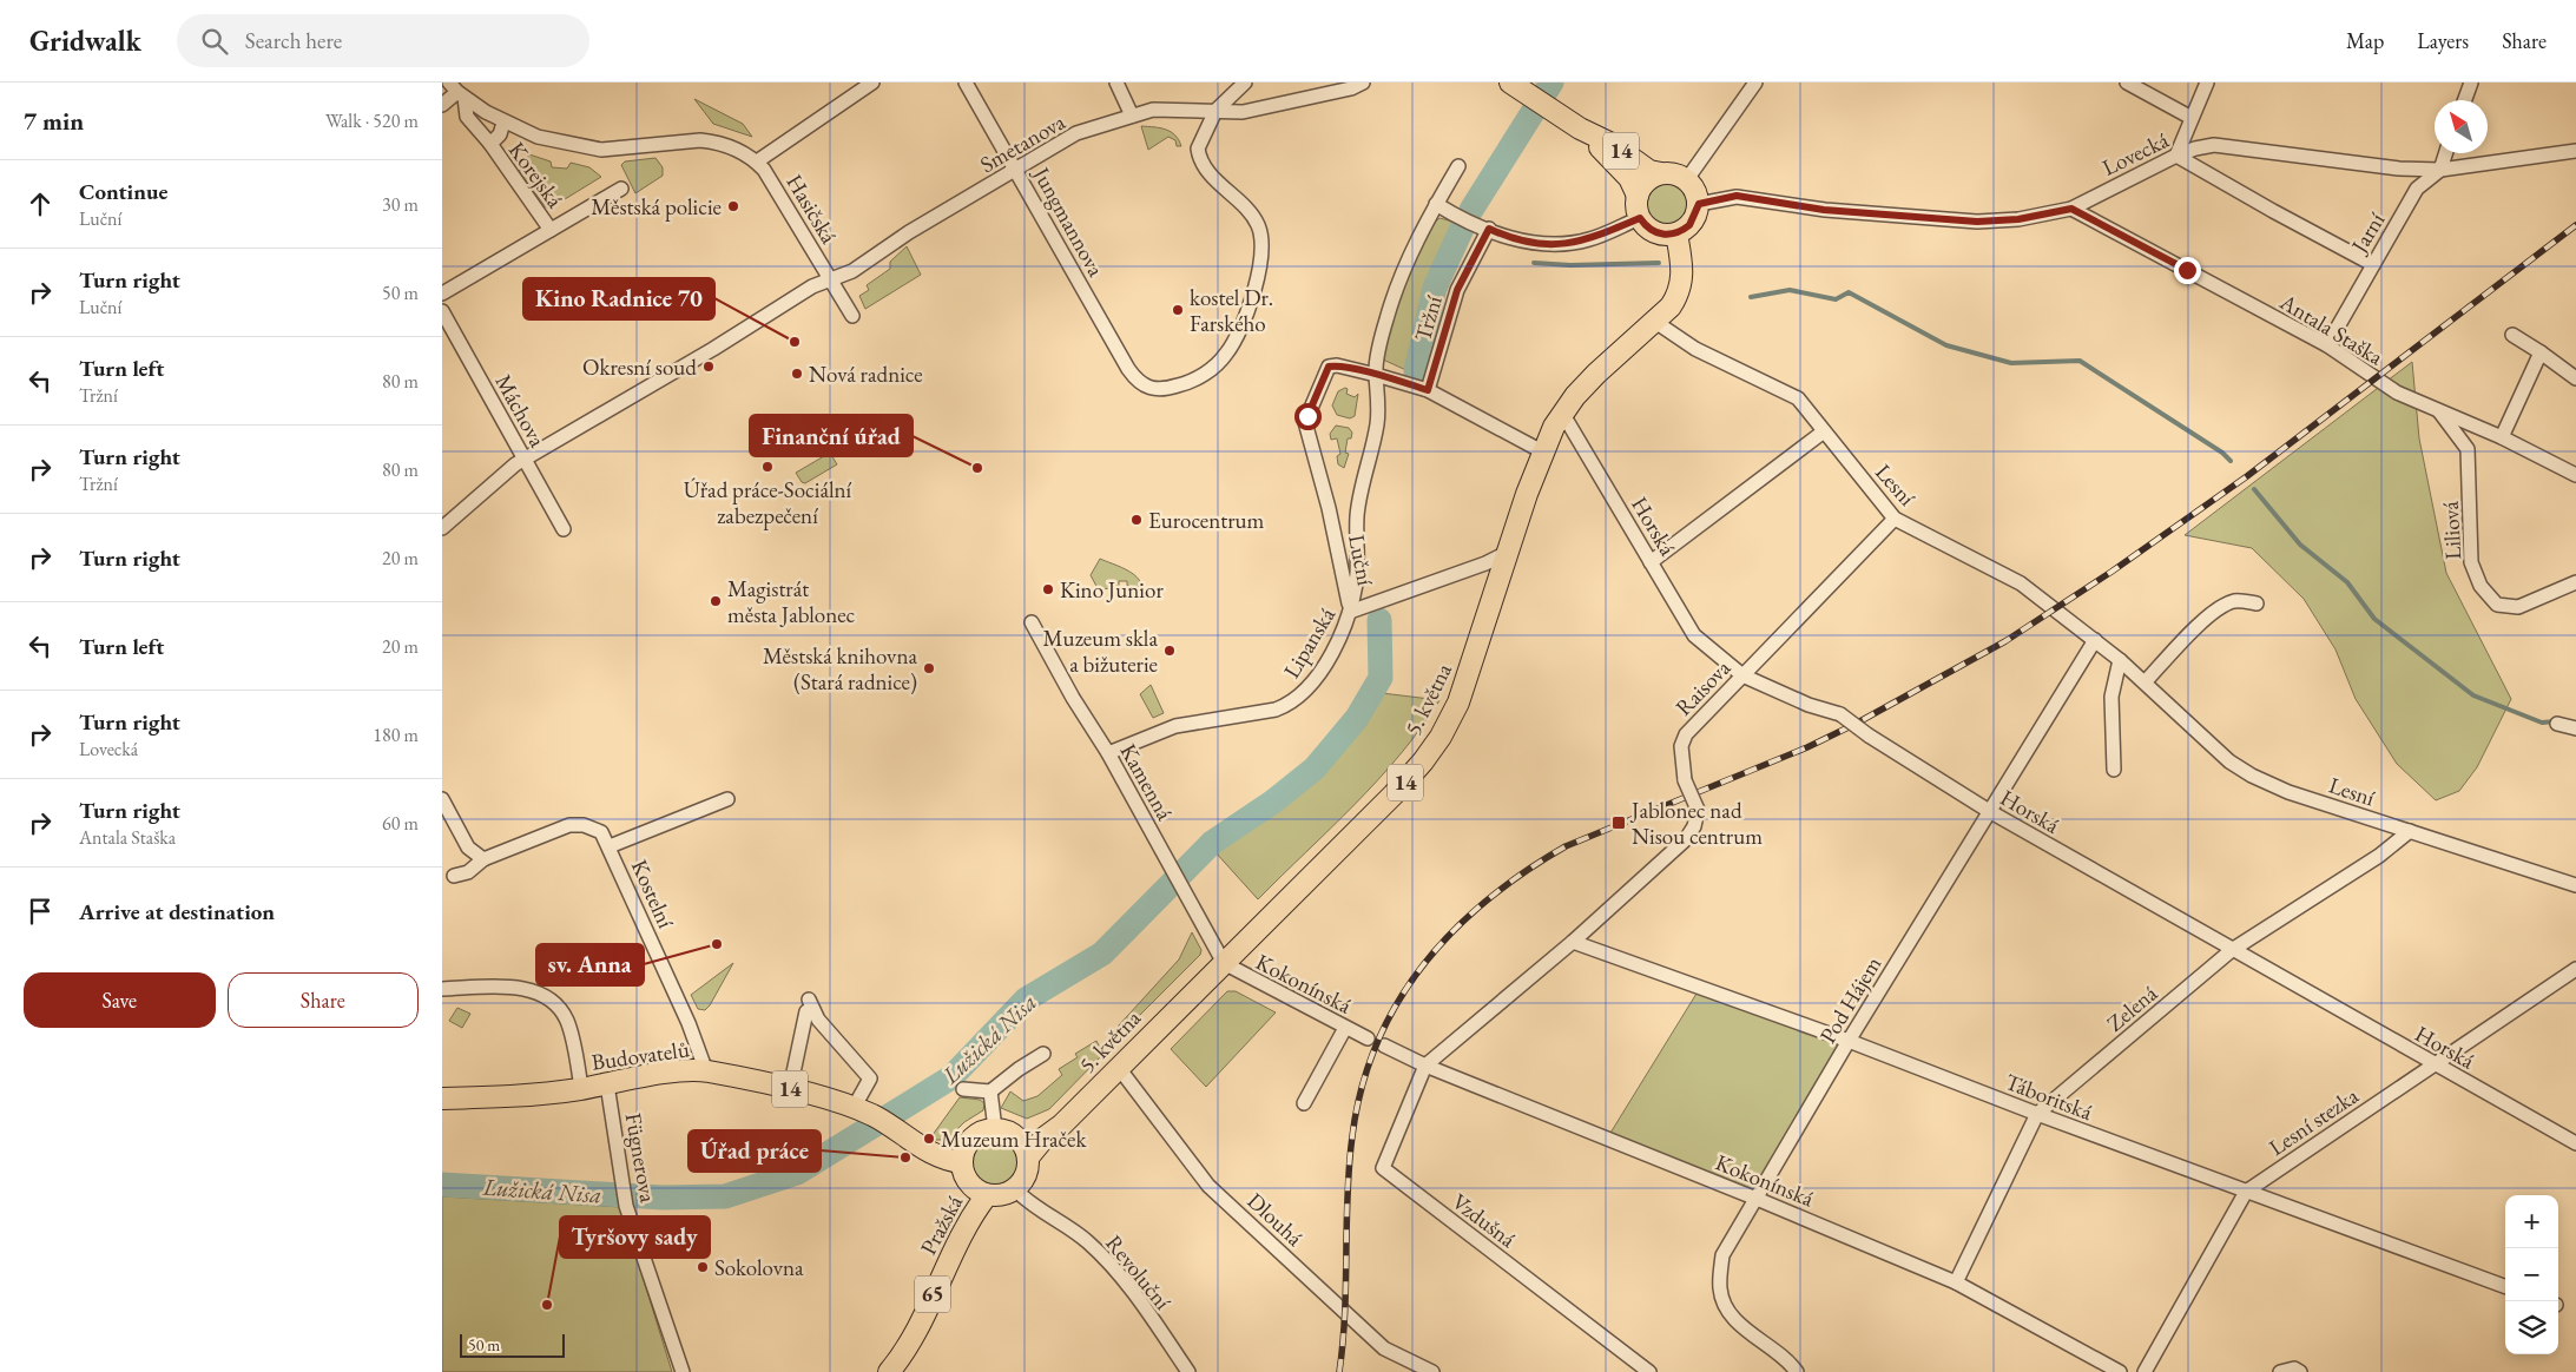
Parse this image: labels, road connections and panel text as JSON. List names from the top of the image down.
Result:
{
  "streets": {
    "main road": [
      "14",
      "5. května",
      "Budovatelů",
      "Pražská",
      "65"
    ],
    "street": [
      "Smetanova",
      "Lovecká",
      "Korejská",
      "Hasičská",
      "Jungmannova",
      "Jarní",
      "Tržní",
      "Antala Staška",
      "Máchova",
      "Lesní",
      "Horská",
      "Liliová",
      "Luční",
      "Lipanská",
      "Raisova",
      "Kamenná",
      "Kostelní",
      "Kokonínská",
      "Pod Hájem",
      "Zelená",
      "Táboritská",
      "Lesní stezka",
      "Fügnerova",
      "Dlouhá",
      "Vzdušná",
      "Revoluční"
    ]
  },
  "crossings": [
    ["Smetanova", "Hasičská"],
    ["Smetanova", "Jungmannova"],
    ["Smetanova", "Máchova"],
    ["14", "Lovecká"],
    ["14", "5. května"],
    ["14", "Kostelní"],
    ["14", "Budovatelů"],
    ["14", "Pražská"],
    ["14", "Revoluční"],
    ["Lovecká", "Jarní"],
    ["Lovecká", "Antala Staška"],
    ["Lovecká", "5. května"],
    ["Jarní", "Antala Staška"],
    ["Tržní", "Luční"],
    ["Antala Staška", "Liliová"],
    ["Lesní", "Raisova"],
    ["Lesní", "5. května"],
    ["Lesní", "Pod Hájem"],
    ["Lesní", "Zelená"],
    ["Horská", "Raisova"],
    ["Horská", "5. května"],
    ["Horská", "Pod Hájem"],
    ["Horská", "Zelená"],
    ["Horská", "Lesní stezka"],
    ["Luční", "Lipanská"],
    ["Luční", "5. května"],
    ["Lipanská", "5. května"],
    ["Lipanská", "Kamenná"],
    ["Raisova", "Kokonínská"],
    ["Raisova", "Táboritská"],
    ["Raisova", "Vzdušná"],
    ["5. května", "Kamenná"],
    ["5. května", "Kokonínská"],
    ["5. května", "Dlouhá"],
    ["5. května", "Pražská"],
    ["5. května", "Revoluční"],
    ["Kamenná", "Kokonínská"],
    ["Kostelní", "Budovatelů"],
    ["Kokonínská", "Pod Hájem"],
    ["Kokonínská", "Zelená"],
    ["Kokonínská", "Vzdušná"],
    ["Pod Hájem", "Táboritská"],
    ["Zelená", "Táboritská"],
    ["Budovatelů", "Fügnerova"],
    ["Táboritská", "Lesní stezka"],
    ["Pražská", "Revoluční"]
  ],
  "water": ["Lužická Nisa"],
  "places": {
    "other": [
      "Městská policie",
      "kostel Dr. Farského",
      "Kino Radnice 70",
      "Okresní soud",
      "Nová radnice",
      "Úřad práce-Sociální zabezpečení",
      "Finanční úřad",
      "Eurocentrum",
      "Kino Junior",
      "Magistrát města Jablonec",
      "Muzeum skla a bižuterie",
      "Městská knihovna (Stará radnice)",
      "sv. Anna",
      "Muzeum Hraček",
      "Úřad práce",
      "Sokolovna",
      "Tyršovy sady"
    ],
    "transit": ["Jablonec nad Nisou centrum"]
  },
  "scale_bar": "50 m",
  "north": "top left",
  "page": {
    "header": "Gridwalk",
    "search": "Search here",
    "nav": ["Map", "Layers", "Share"],
    "heading": ["7 min", "Walk · 520 m"],
    "list": [
      ["Continue", "Luční", "30 m"],
      ["Turn right", "Luční", "50 m"],
      ["Turn left", "Tržní", "80 m"],
      ["Turn right", "Tržní", "80 m"],
      ["Turn right", "20 m"],
      ["Turn left", "20 m"],
      ["Turn right", "Lovecká", "180 m"],
      ["Turn right", "Antala Staška", "60 m"],
      "Arrive at destination"
    ],
    "buttons": ["Save", "Share"],
    "map_buttons": ["+", "−"],
    "scale": "50 m"
  }
}
